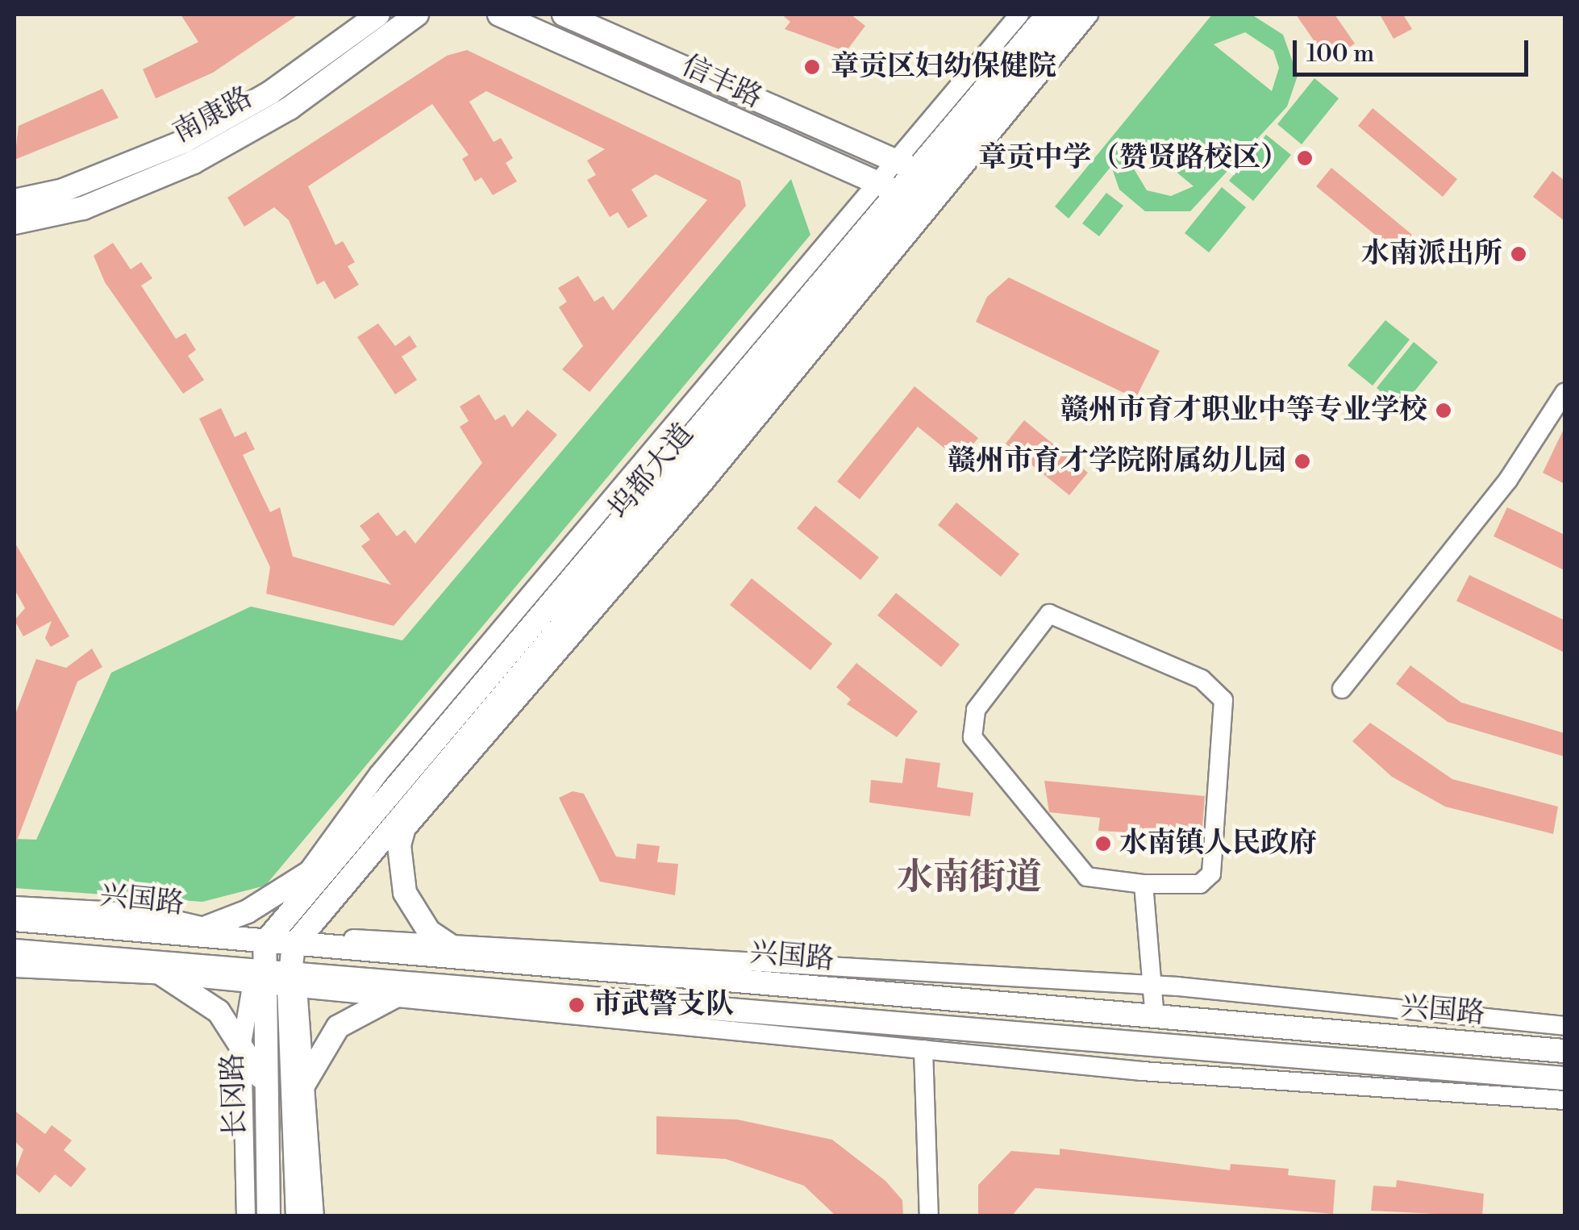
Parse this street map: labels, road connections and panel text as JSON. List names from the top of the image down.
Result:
{
  "streets": {
    "main road": [
      "信丰路",
      "南康路",
      "坞都大道",
      "兴国路",
      "长冈路"
    ]
  },
  "crossings": [
    ["信丰路", "坞都大道"],
    ["坞都大道", "兴国路"],
    ["兴国路", "长冈路"]
  ],
  "districts": ["水南街道"],
  "places": [
    "章贡区妇幼保健院",
    "章贡中学（赞贤路校区）",
    "水南派出所",
    "赣州市育才职业中等专业学校",
    "赣州市育才学院附属幼儿园",
    "水南镇人民政府",
    "市武警支队"
  ],
  "scale_bar": "100 m"
}
